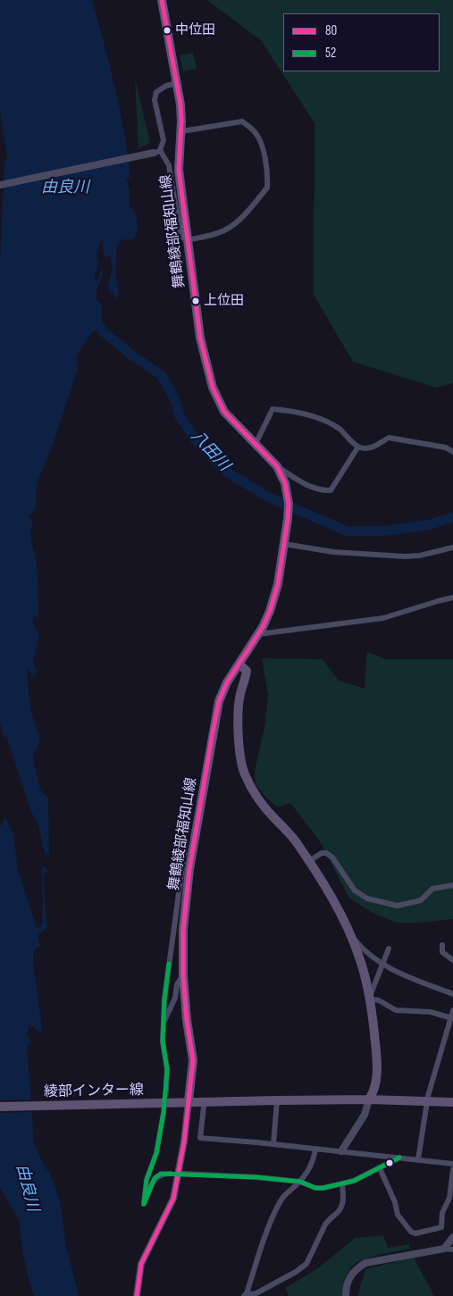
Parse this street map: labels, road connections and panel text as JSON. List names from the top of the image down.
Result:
{
  "streets": {
    "main road": ["舞鶴綾部福知山線", "綾部インター線"]
  },
  "crossings": [
    ["舞鶴綾部福知山線", "綾部インター線"]
  ],
  "water": ["由良川", "八田川"],
  "places": ["中位田", "上位田"],
  "lines": ["transit line 80", "transit line 52"],
  "legend": ["80", "52"]
}
